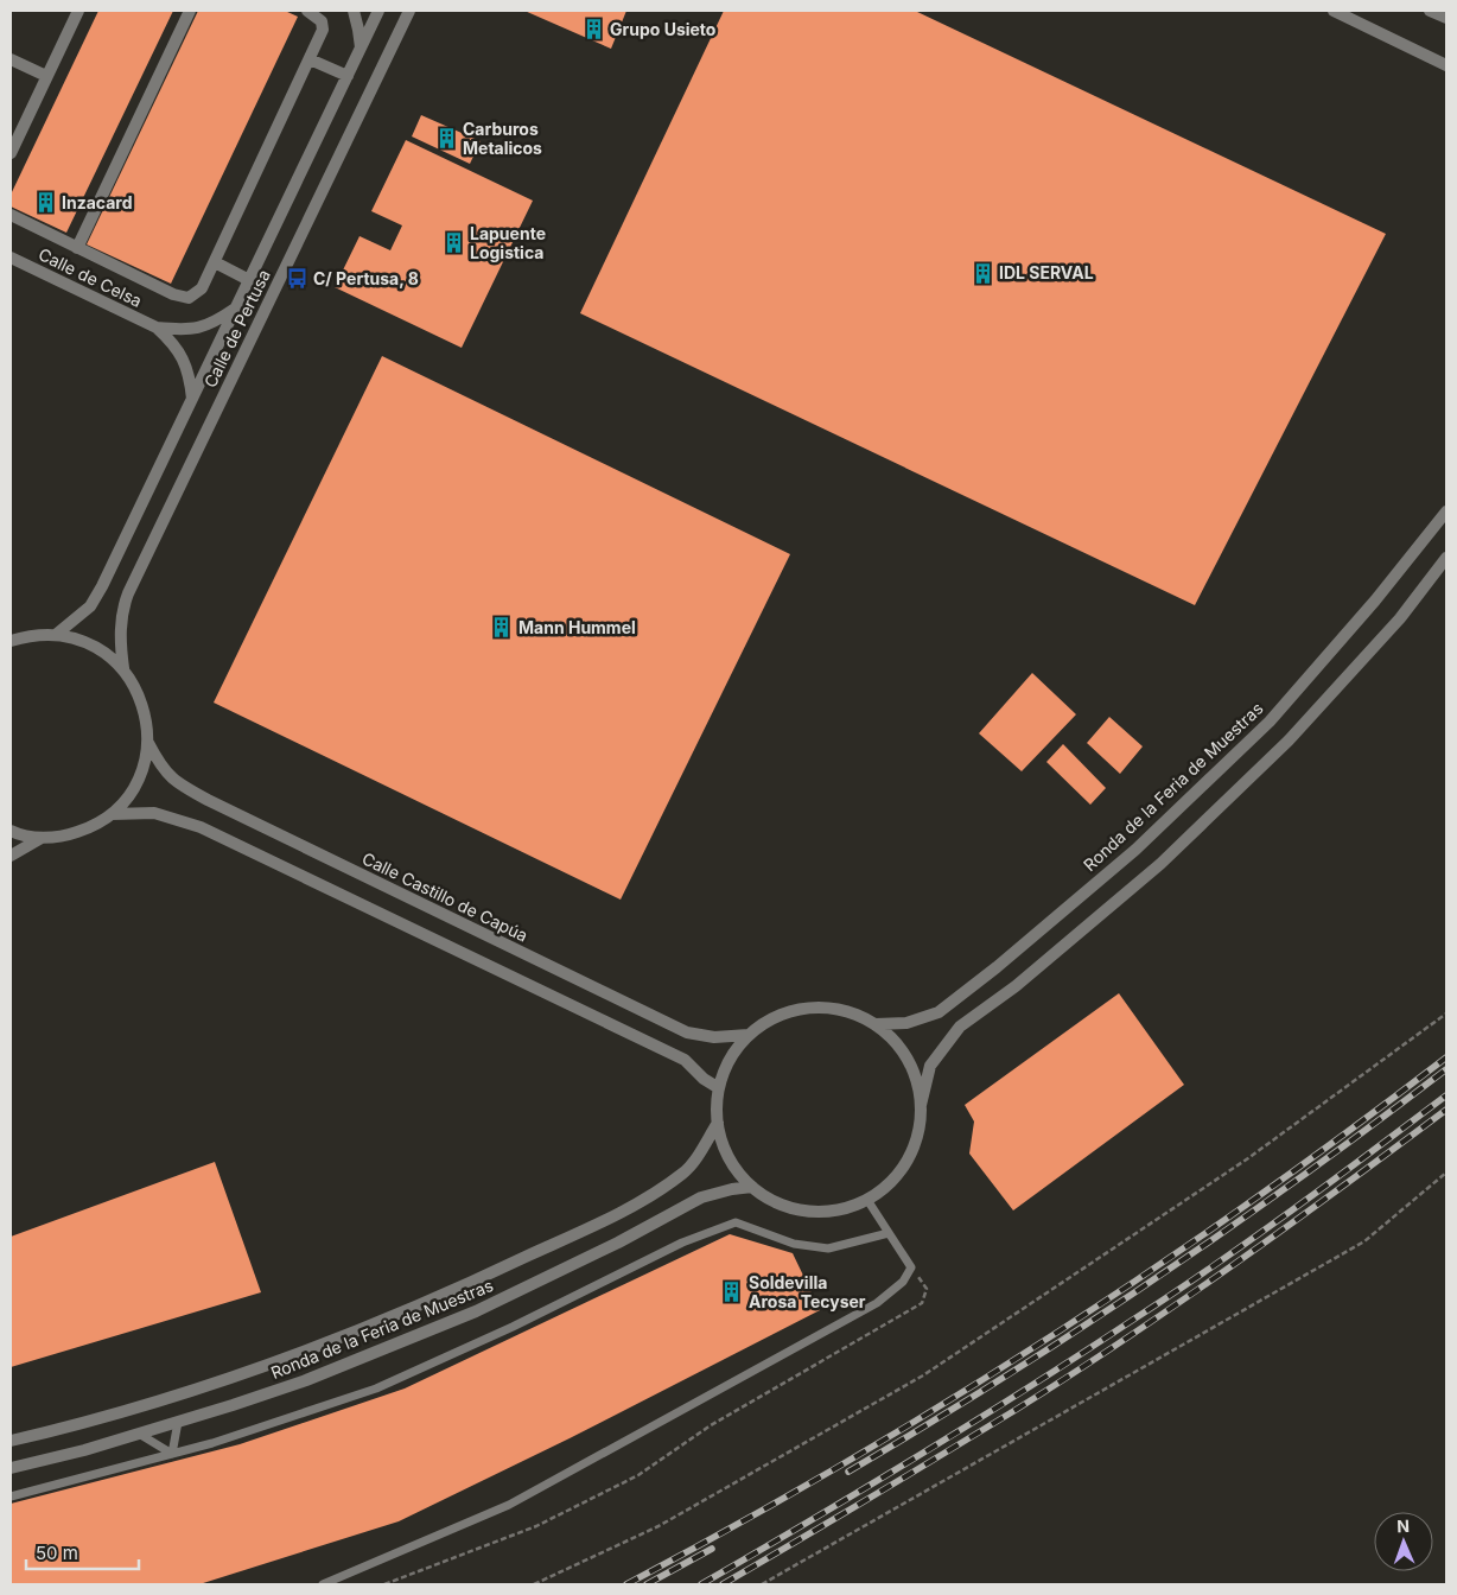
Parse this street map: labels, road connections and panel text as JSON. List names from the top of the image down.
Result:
{
  "streets": {
    "street": [
      "Calle de Celsa",
      "Calle de Pertusa",
      "Ronda de la Feria de Muestras",
      "Calle Castillo de Capúa"
    ]
  },
  "crossings": [
    ["Calle de Celsa", "Calle de Pertusa"],
    ["Ronda de la Feria de Muestras", "Calle Castillo de Capúa"]
  ],
  "places": {
    "building": [
      "Grupo Usieto",
      "Carburos Metalicos",
      "Inzacard",
      "Lapuente Logistica",
      "IDL SERVAL",
      "Mann Hummel",
      "Soldevilla Arosa Tecyser"
    ],
    "bus stop": ["C/ Pertusa, 8"]
  },
  "scale_bar": "50 m",
  "north": "top"
}
